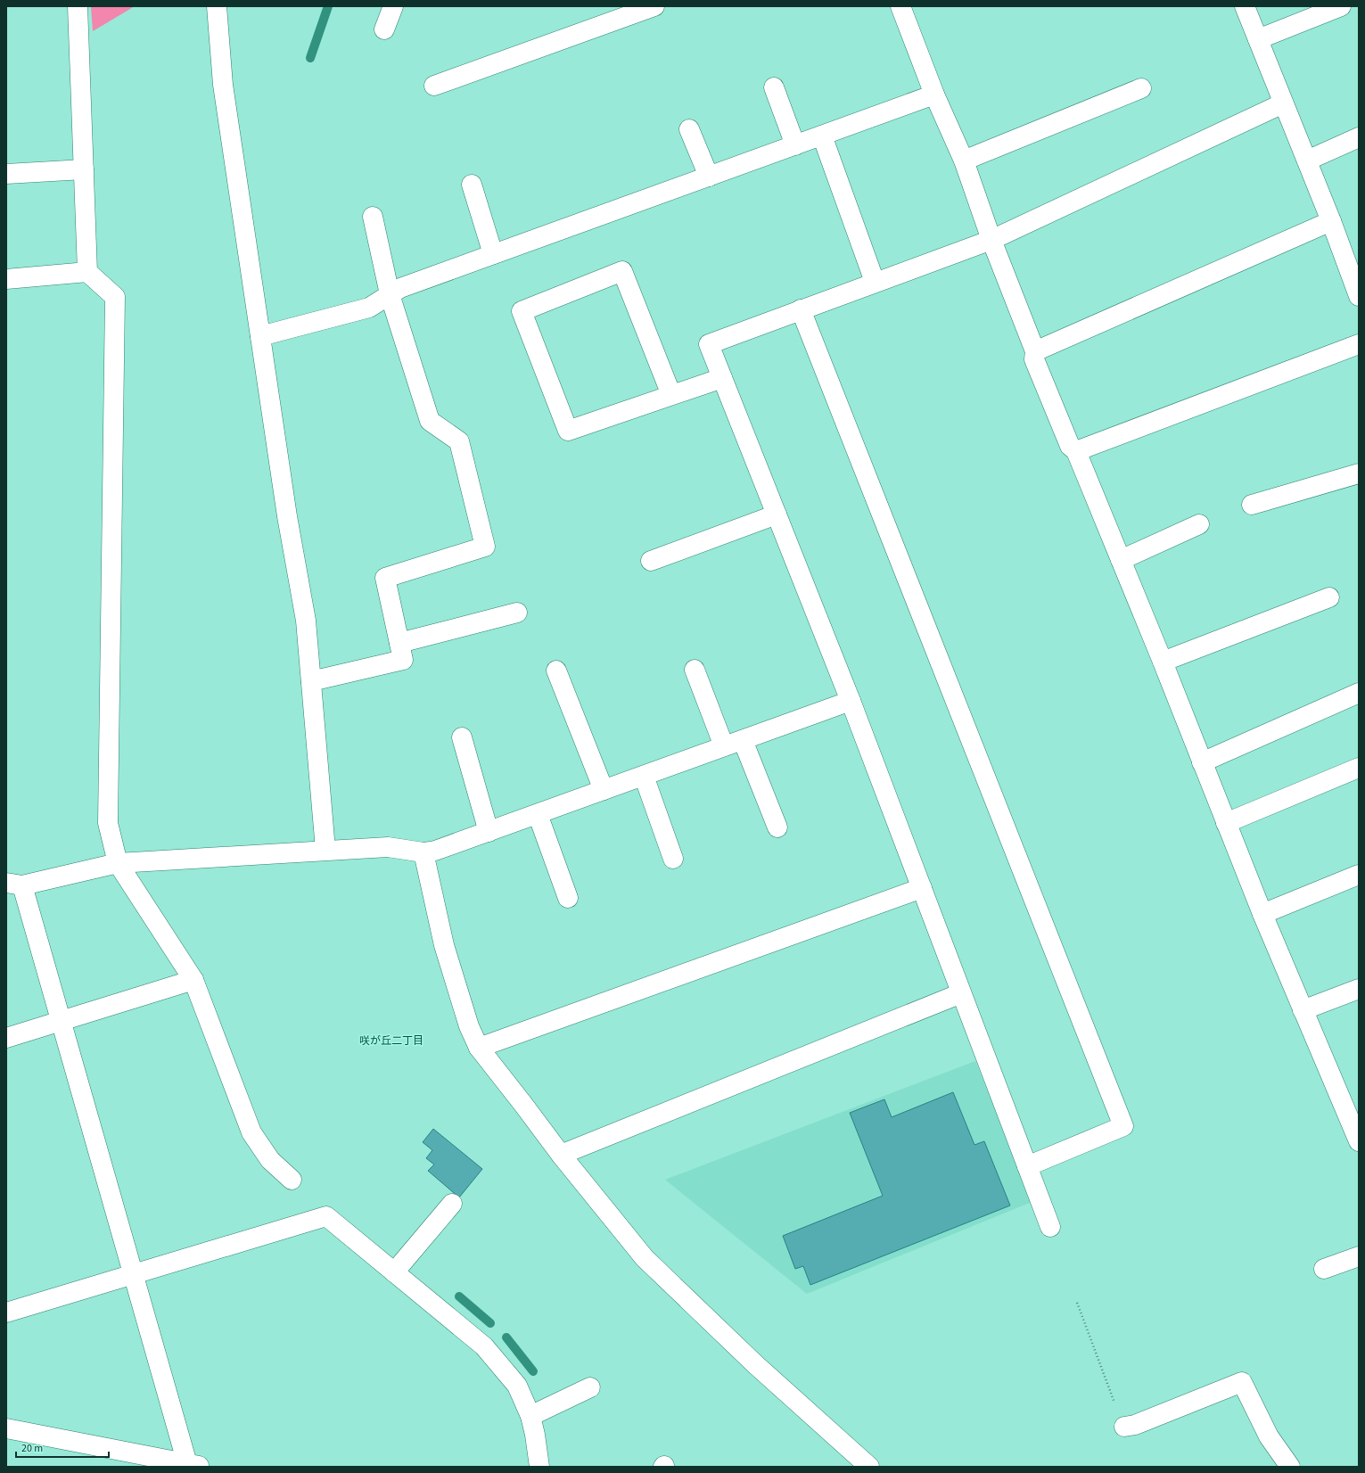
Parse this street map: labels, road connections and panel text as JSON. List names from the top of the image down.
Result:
{
  "districts": ["咲が丘二丁目"],
  "scale_bar": "20 m"
}
